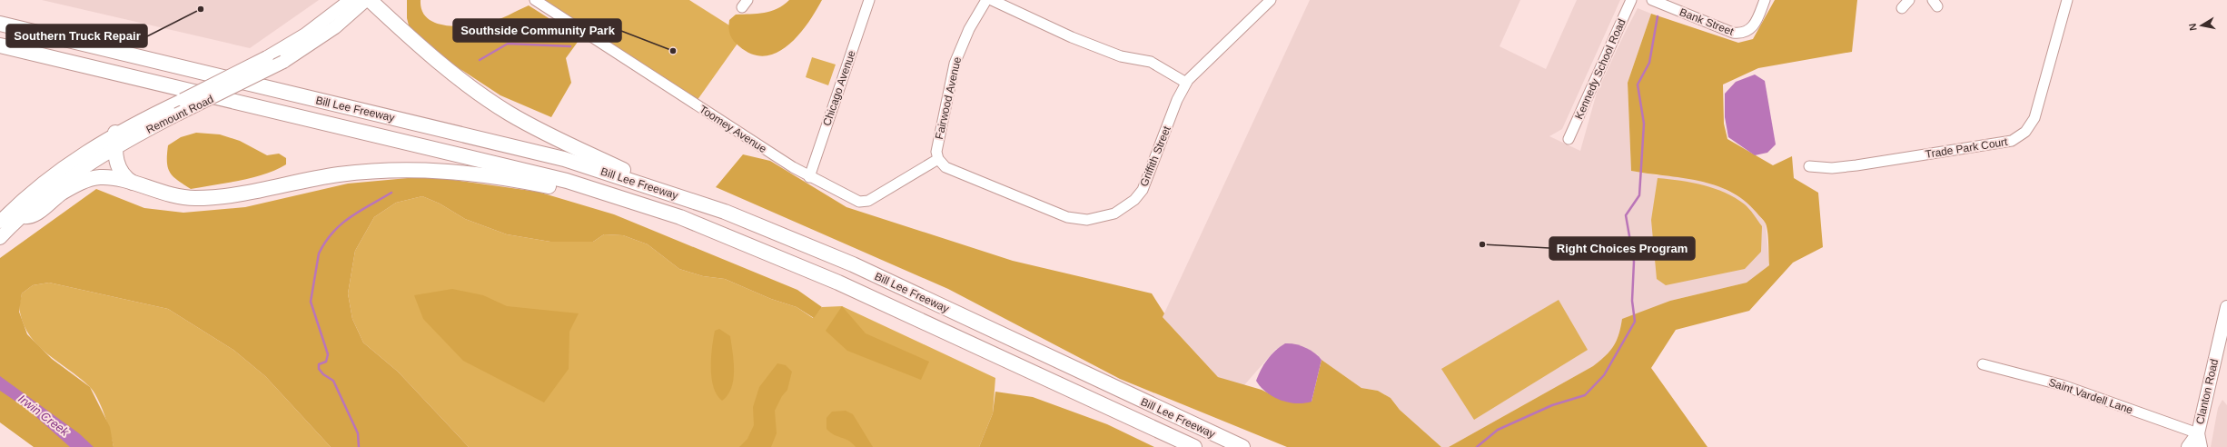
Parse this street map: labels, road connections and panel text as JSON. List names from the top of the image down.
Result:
{
  "streets": {
    "highway": ["Bill Lee Freeway"],
    "main road": ["Remount Road", "Clanton Road"],
    "street": [
      "Bank Street",
      "Kennedy School Road",
      "Chicago Avenue",
      "Fairwood Avenue",
      "Toomey Avenue",
      "Trade Park Court",
      "Griffith Street",
      "Saint Vardell Lane"
    ]
  },
  "crossings": [
    ["Chicago Avenue", "Toomey Avenue"],
    ["Fairwood Avenue", "Toomey Avenue"],
    ["Fairwood Avenue", "Griffith Street"],
    ["Toomey Avenue", "Griffith Street"],
    ["Clanton Road", "Saint Vardell Lane"]
  ],
  "water": ["Irwin Creek"],
  "places": ["Southern Truck Repair", "Southside Community Park", "Right Choices Program"],
  "north": "left"
}
